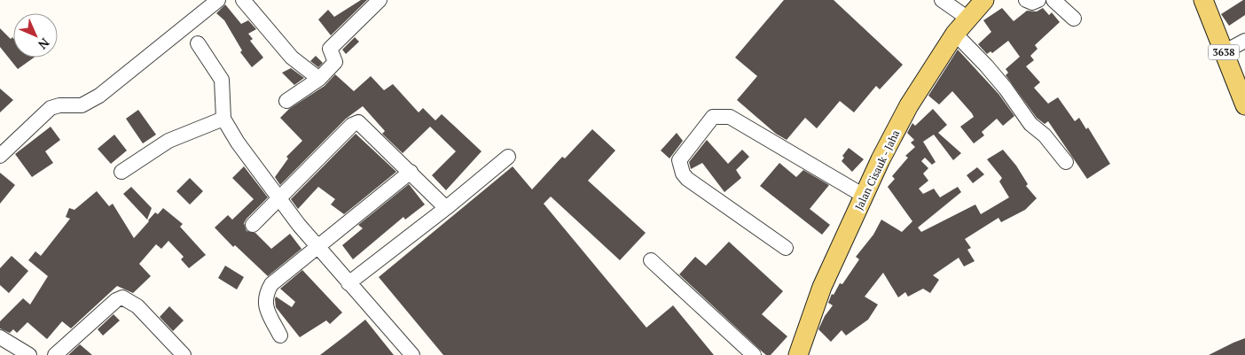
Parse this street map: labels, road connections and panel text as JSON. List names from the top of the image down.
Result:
{
  "streets": {
    "main road": ["3638", "Jalan Cisauk - Jaha"]
  },
  "north": "bottom right"
}
